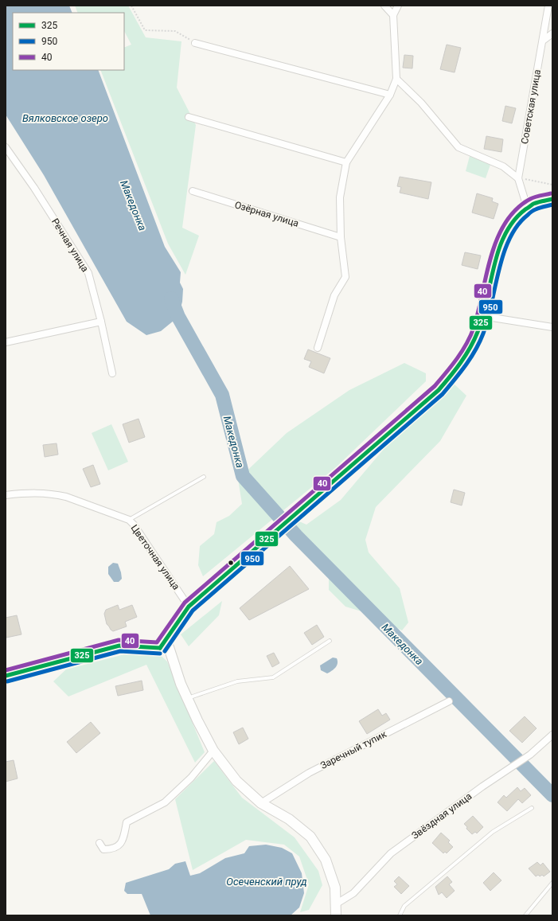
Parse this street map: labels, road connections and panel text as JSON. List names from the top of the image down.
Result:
{
  "streets": {
    "street": [
      "Советская улица",
      "Озёрная улица",
      "Речная улица",
      "Цветочная улица",
      "Заречный тупик",
      "Звёздная улица"
    ]
  },
  "water": ["Вялковское озеро", "Македонка", "Осеченский пруд"],
  "lines": ["transit line 40", "transit line 325", "transit line 950"],
  "legend": ["325", "950", "40"]
}
